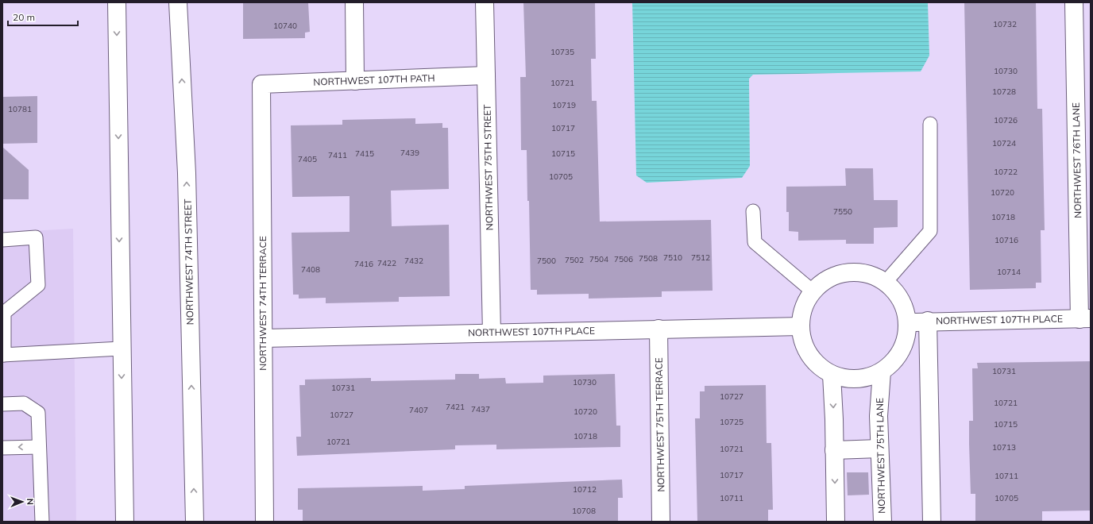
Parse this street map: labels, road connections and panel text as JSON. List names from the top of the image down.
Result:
{
  "streets": {
    "street": [
      "NORTHWEST 107TH PATH",
      "NORTHWEST 76TH LANE",
      "NORTHWEST 75TH STREET",
      "NORTHWEST 74TH STREET",
      "NORTHWEST 74TH TERRACE",
      "NORTHWEST 107TH PLACE",
      "NORTHWEST 75TH TERRACE",
      "NORTHWEST 75TH LANE"
    ]
  },
  "crossings": [
    ["NORTHWEST 107TH PATH", "NORTHWEST 75TH STREET"],
    ["NORTHWEST 107TH PATH", "NORTHWEST 74TH TERRACE"],
    ["NORTHWEST 76TH LANE", "NORTHWEST 107TH PLACE"],
    ["NORTHWEST 75TH STREET", "NORTHWEST 107TH PLACE"],
    ["NORTHWEST 74TH TERRACE", "NORTHWEST 107TH PLACE"],
    ["NORTHWEST 107TH PLACE", "NORTHWEST 75TH TERRACE"],
    ["NORTHWEST 107TH PLACE", "NORTHWEST 75TH LANE"]
  ],
  "house_numbers": [
    "10732",
    "10740",
    "10735",
    "10730",
    "10721",
    "10728",
    "10719",
    "10781",
    "10726",
    "10717",
    "10724",
    "7439",
    "7415",
    "10715",
    "7411",
    "7405",
    "10722",
    "10705",
    "10720",
    "7550",
    "10718",
    "10716",
    "7510",
    "7512",
    "7508",
    "7504",
    "7506",
    "7502",
    "7432",
    "7500",
    "7422",
    "7416",
    "7408",
    "10714",
    "10731",
    "10730",
    "10731",
    "10727",
    "10721",
    "7421",
    "7437",
    "7407",
    "10720",
    "10727",
    "10725",
    "10715",
    "10718",
    "10721",
    "10713",
    "10721",
    "10717",
    "10711",
    "10712",
    "10711",
    "10705",
    "10708"
  ],
  "scale_bar": "20 m",
  "north": "right"
}
